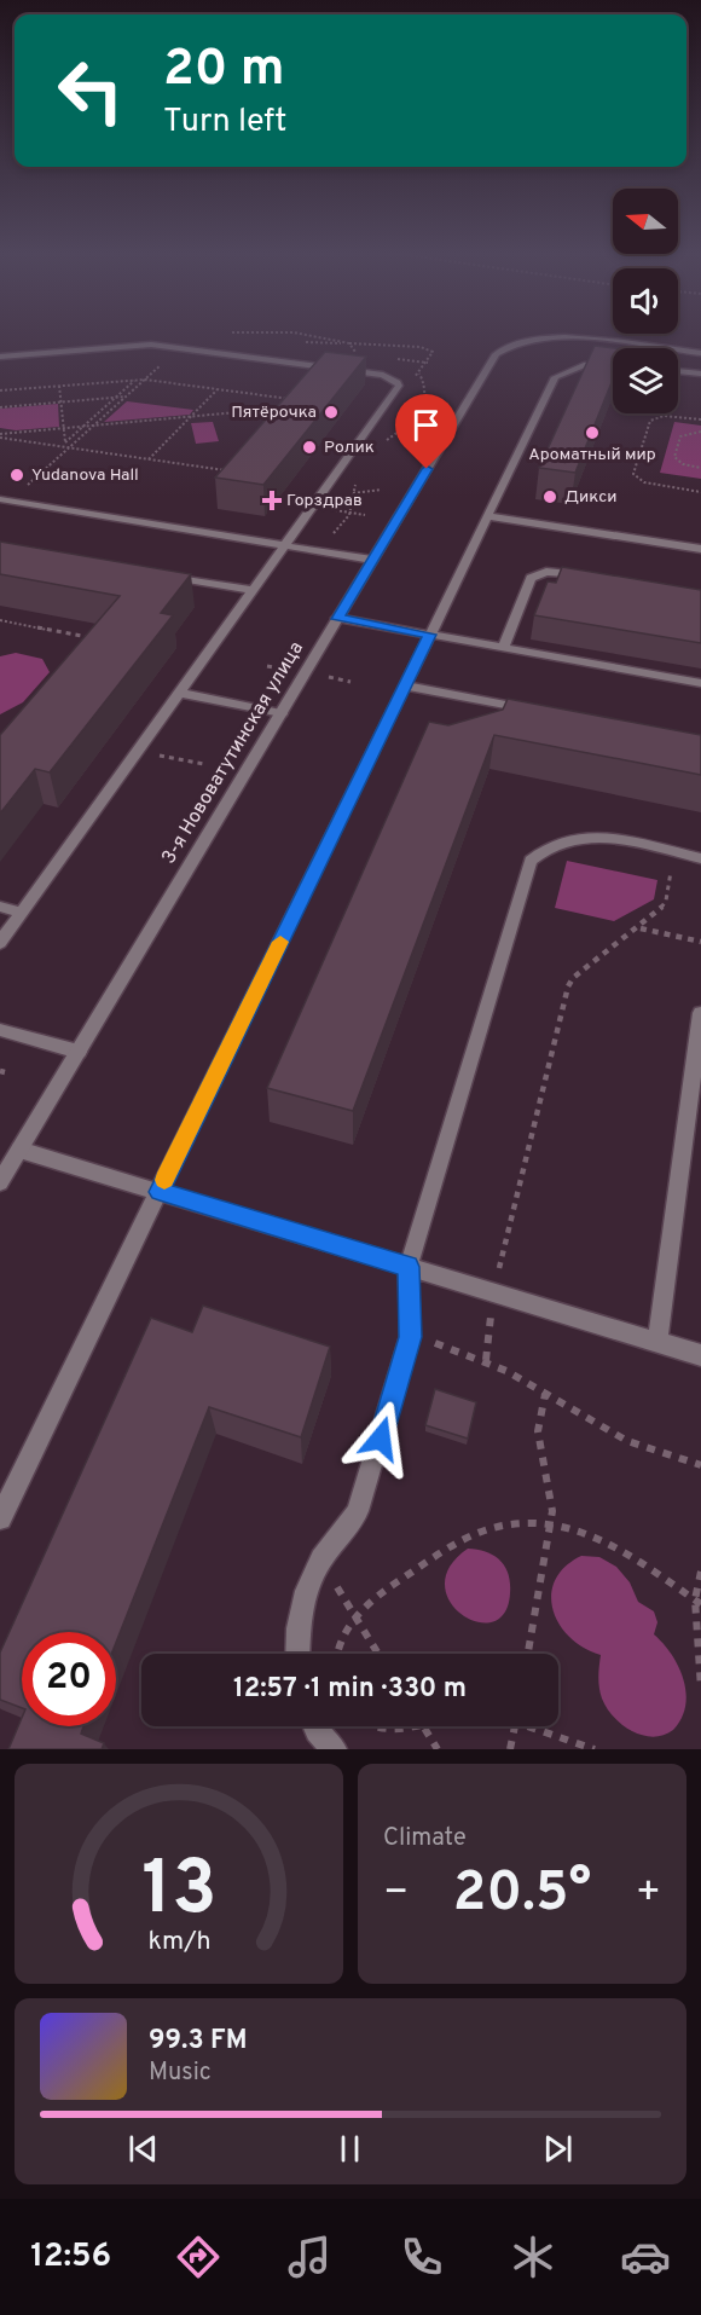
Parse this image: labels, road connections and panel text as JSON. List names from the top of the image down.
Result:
{
  "streets": {
    "street": ["3-я Нововатутинская улица"]
  },
  "places": {
    "other": [
      "Пятёрочка",
      "Ароматный мир",
      "Ролик",
      "Yudanova Hall",
      "Дикси"
    ],
    "health": ["Горздрав"]
  },
  "north": "left",
  "page": {
    "turn": ["20 m", "Turn left"],
    "limit": "20",
    "trip": "12:57 · 1 min · 330 m",
    "tile": "Climate",
    "heat": ["−", "20.5°", "+"],
    "song": ["99.3 FM", "Music"],
    "tabs": "12:56",
    "gauge": ["13", "km/h"]
  }
}
